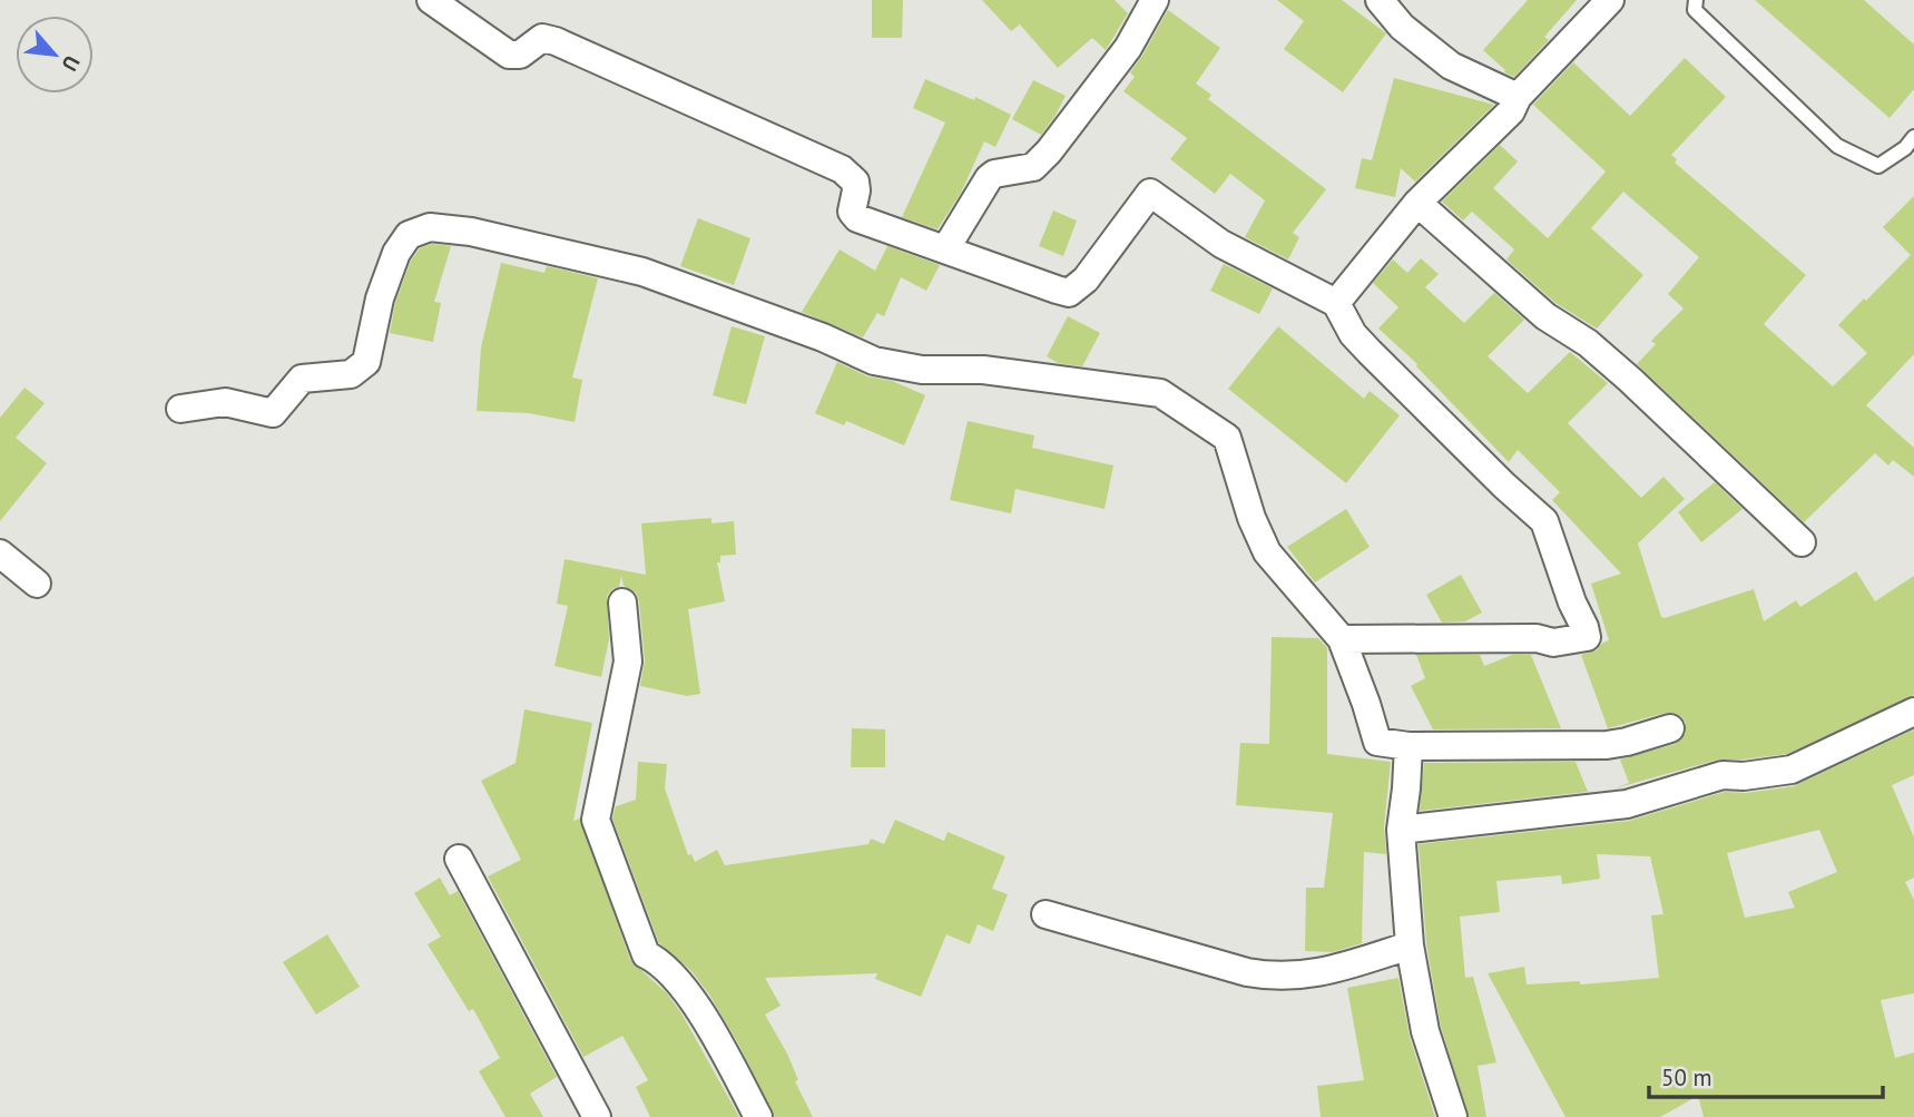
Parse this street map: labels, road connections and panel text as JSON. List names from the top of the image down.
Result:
{
  "scale_bar": "50 m",
  "north": "bottom right"
}
